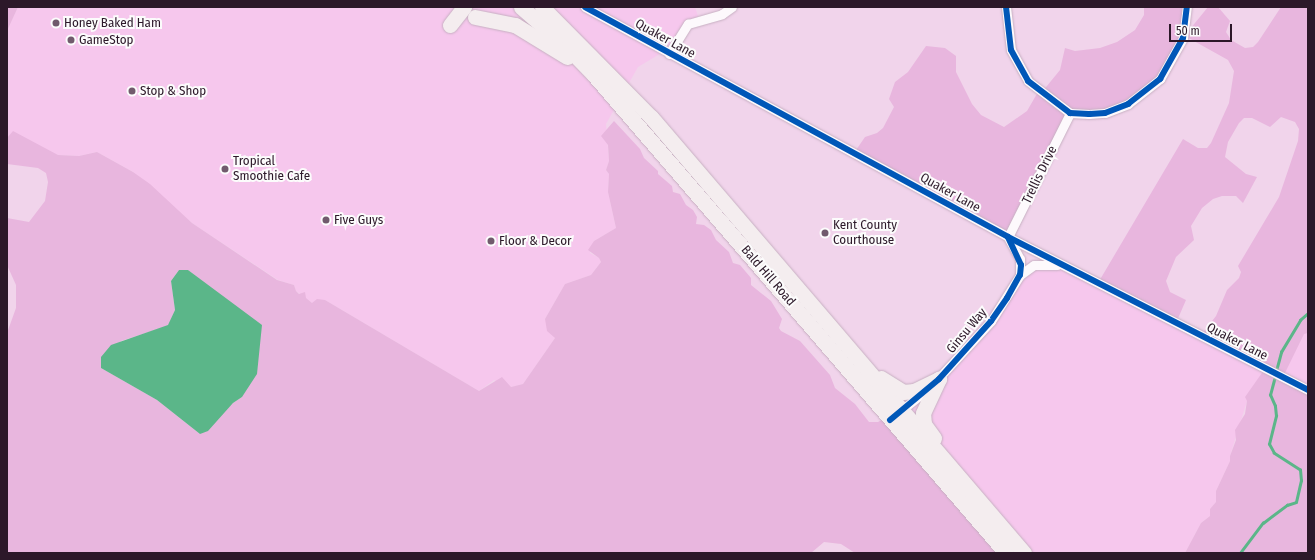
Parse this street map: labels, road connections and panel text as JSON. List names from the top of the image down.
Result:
{
  "streets": {
    "main road": ["Bald Hill Road"],
    "street": ["Quaker Lane", "Trellis Drive", "Ginsu Way"]
  },
  "crossings": [
    ["Quaker Lane", "Trellis Drive"],
    ["Quaker Lane", "Ginsu Way"],
    ["Bald Hill Road", "Ginsu Way"]
  ],
  "places": [
    "Honey Baked Ham",
    "GameStop",
    "Stop & Shop",
    "Tropical Smoothie Cafe",
    "Five Guys",
    "Kent County Courthouse",
    "Floor & Decor"
  ],
  "scale_bar": "50 m"
}
